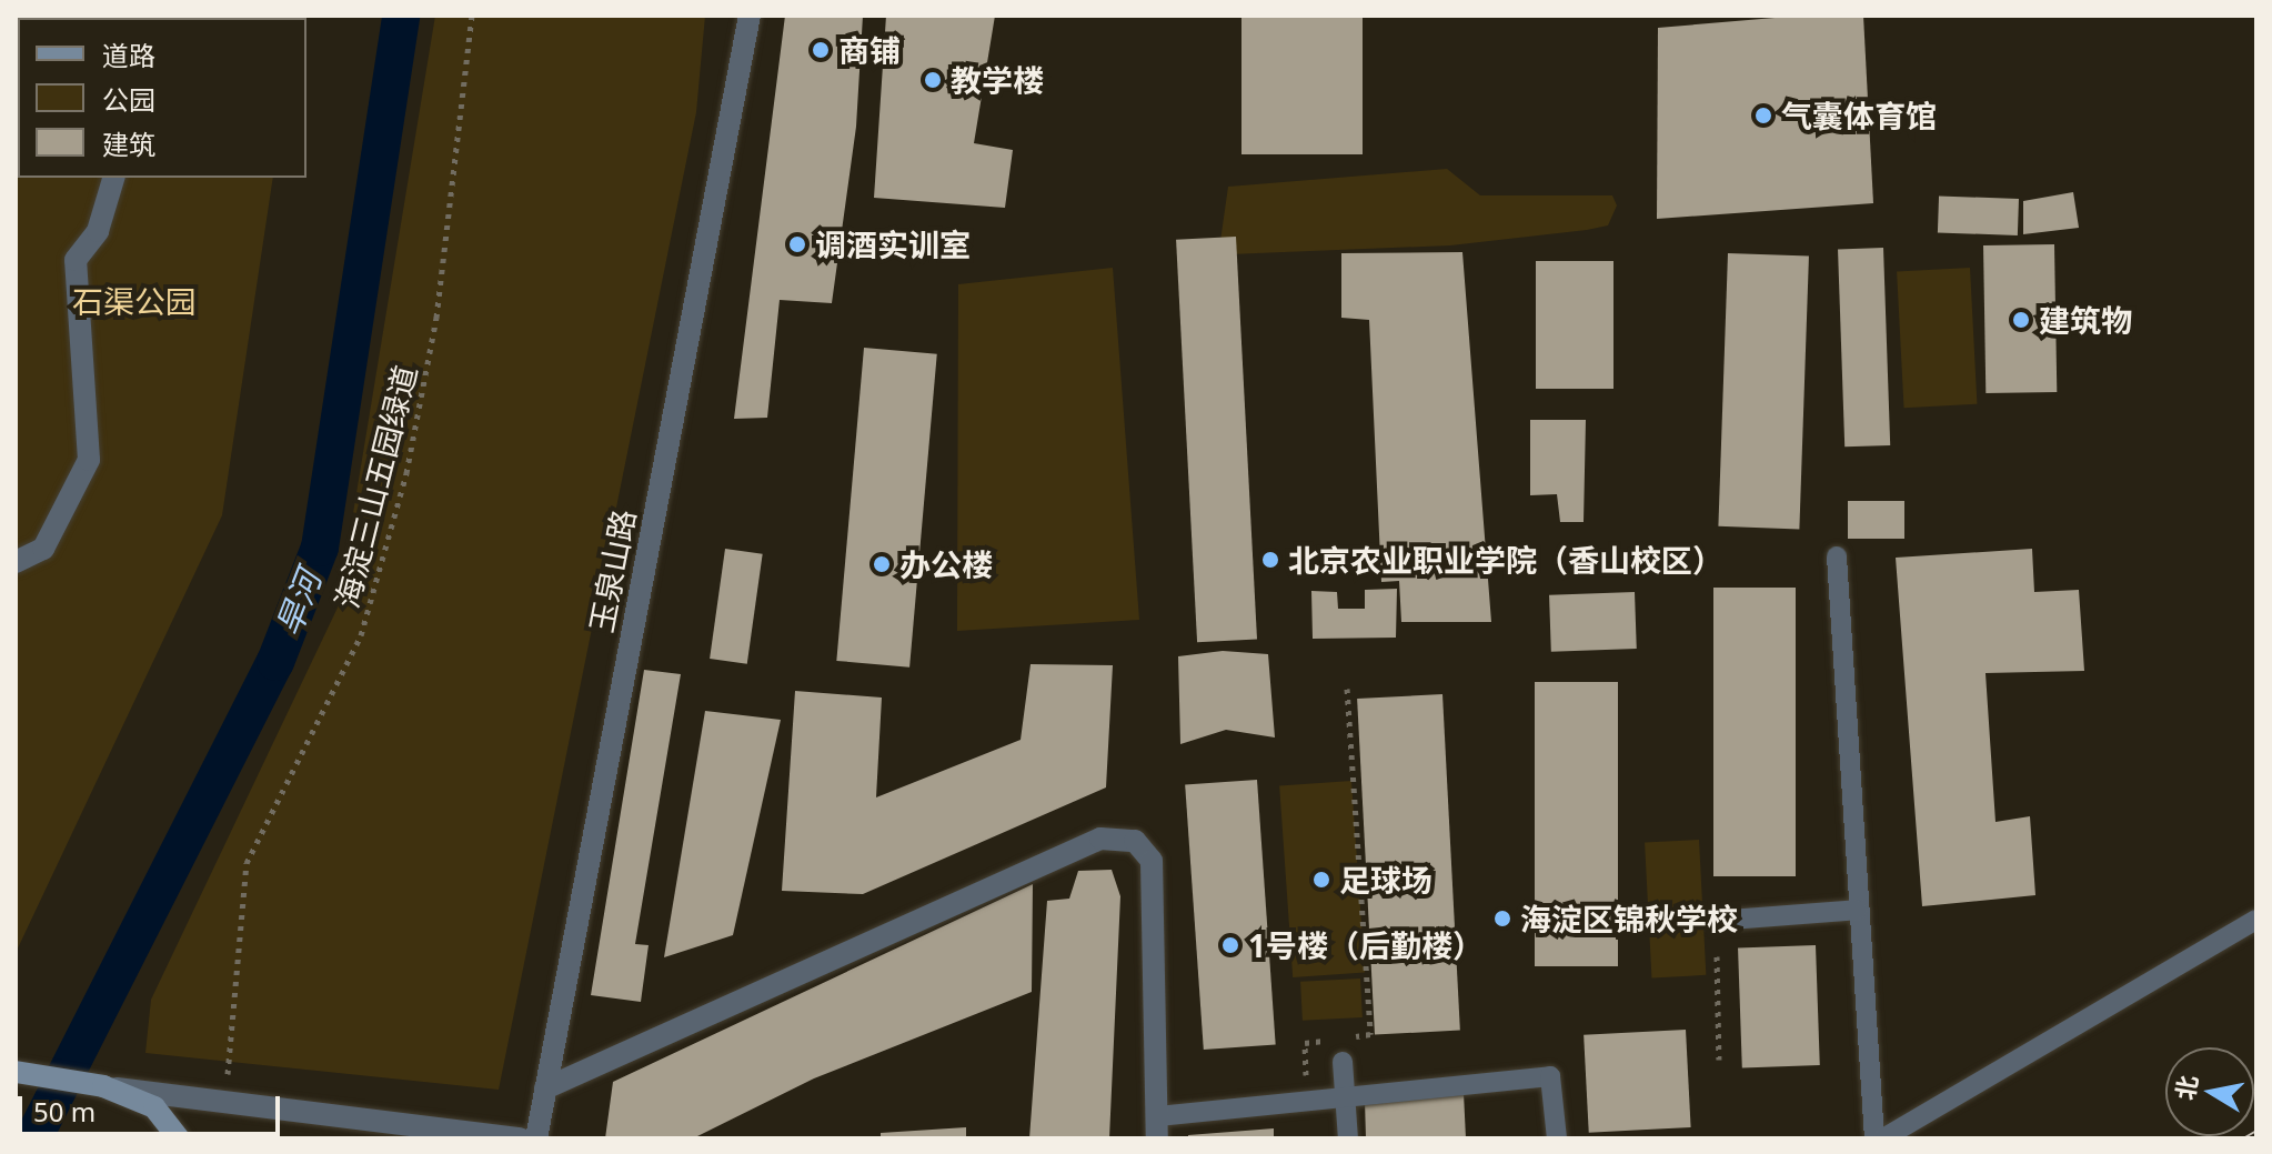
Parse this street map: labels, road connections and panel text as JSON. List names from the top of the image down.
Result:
{
  "streets": {
    "street": ["玉泉山路"],
    "path": ["海淀三山五园绿道"]
  },
  "water": ["旱河"],
  "parks": ["石渠公园"],
  "places": [
    "商铺",
    "教学楼",
    "气囊体育馆",
    "调酒实训室",
    "建筑物",
    "北京农业职业学院（香山校区）",
    "办公楼",
    "足球场",
    "海淀区锦秋学校",
    "1号楼（后勤楼）"
  ],
  "legend": ["道路", "公园", "建筑"],
  "scale_bar": "50 m",
  "north": "left"
}
